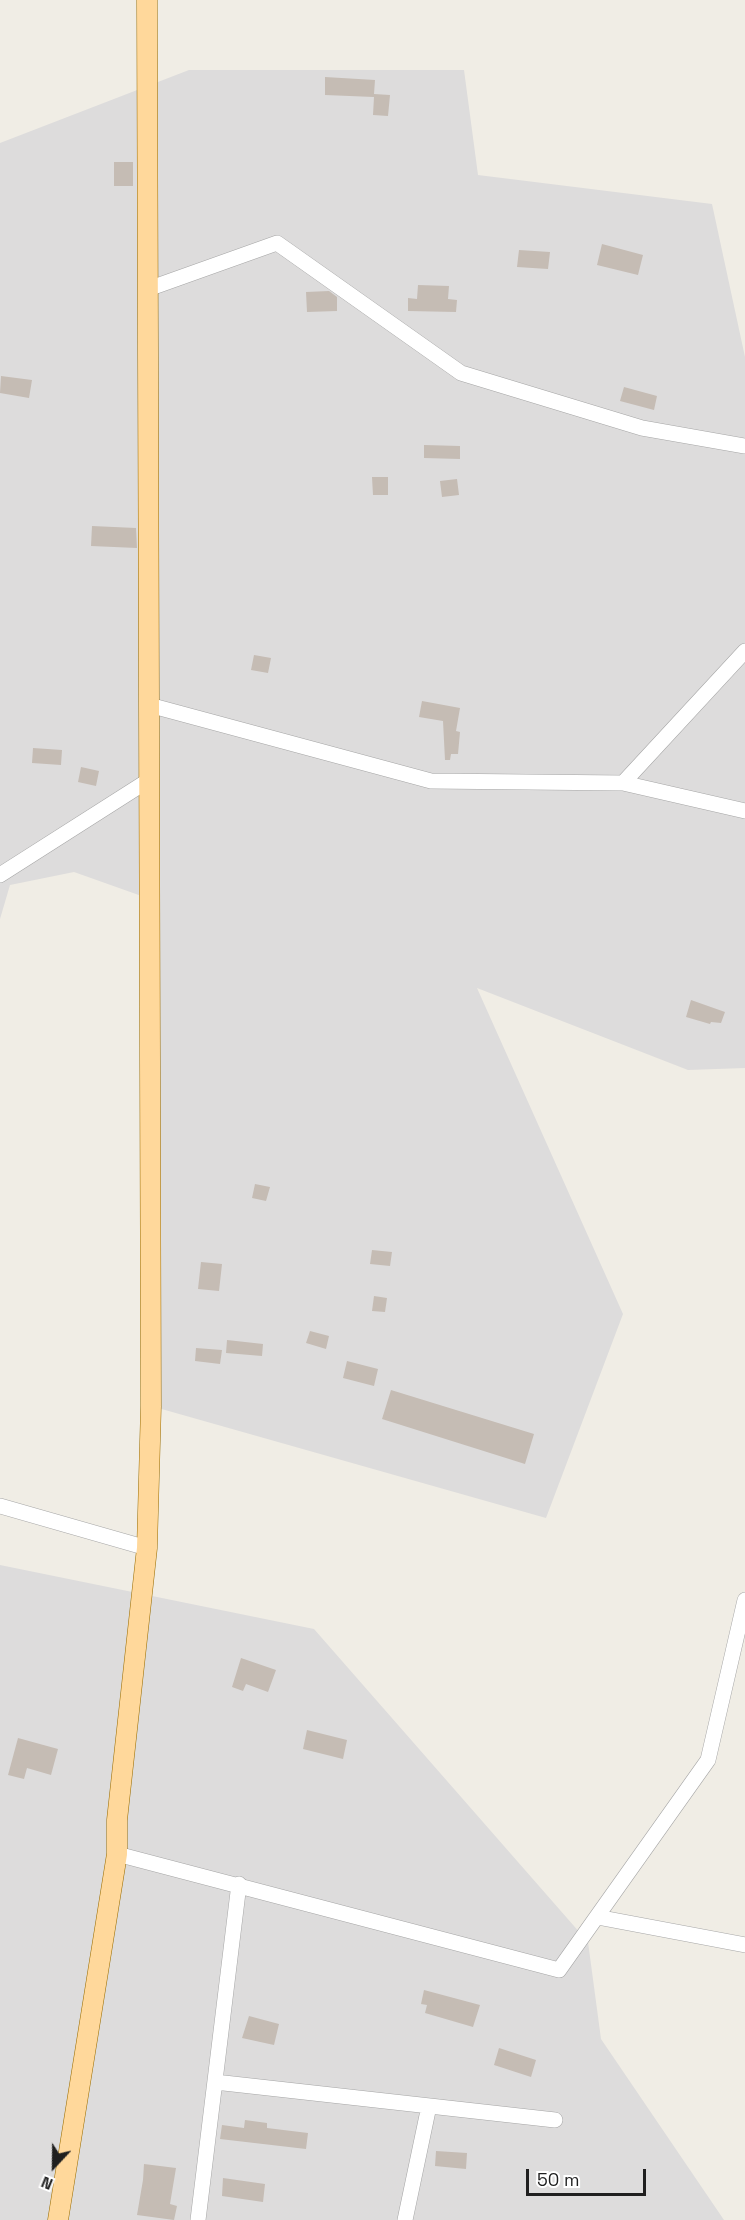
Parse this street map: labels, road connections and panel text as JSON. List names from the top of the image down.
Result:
{
  "scale_bar": "50 m",
  "north": "bottom"
}
